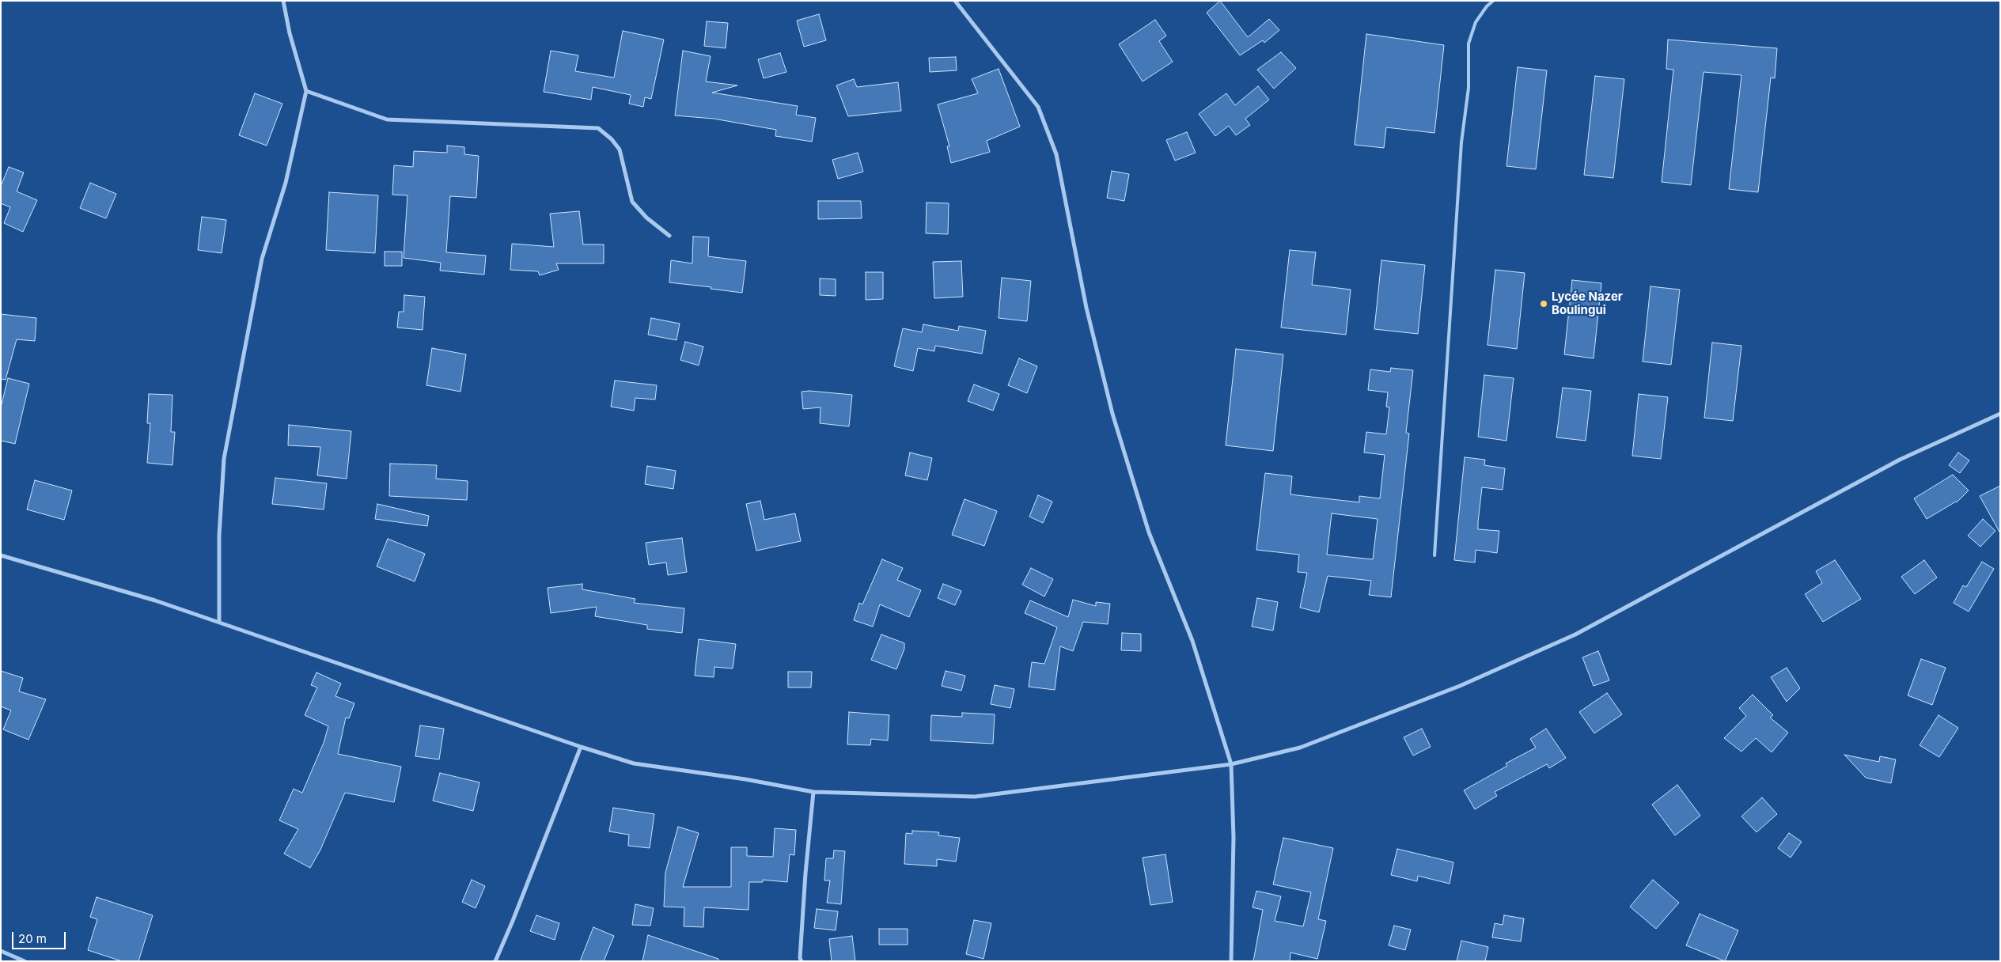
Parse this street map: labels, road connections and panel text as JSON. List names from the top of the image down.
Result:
{
  "places": ["Lycée Nazer Boulingui"],
  "scale_bar": "20 m"
}
